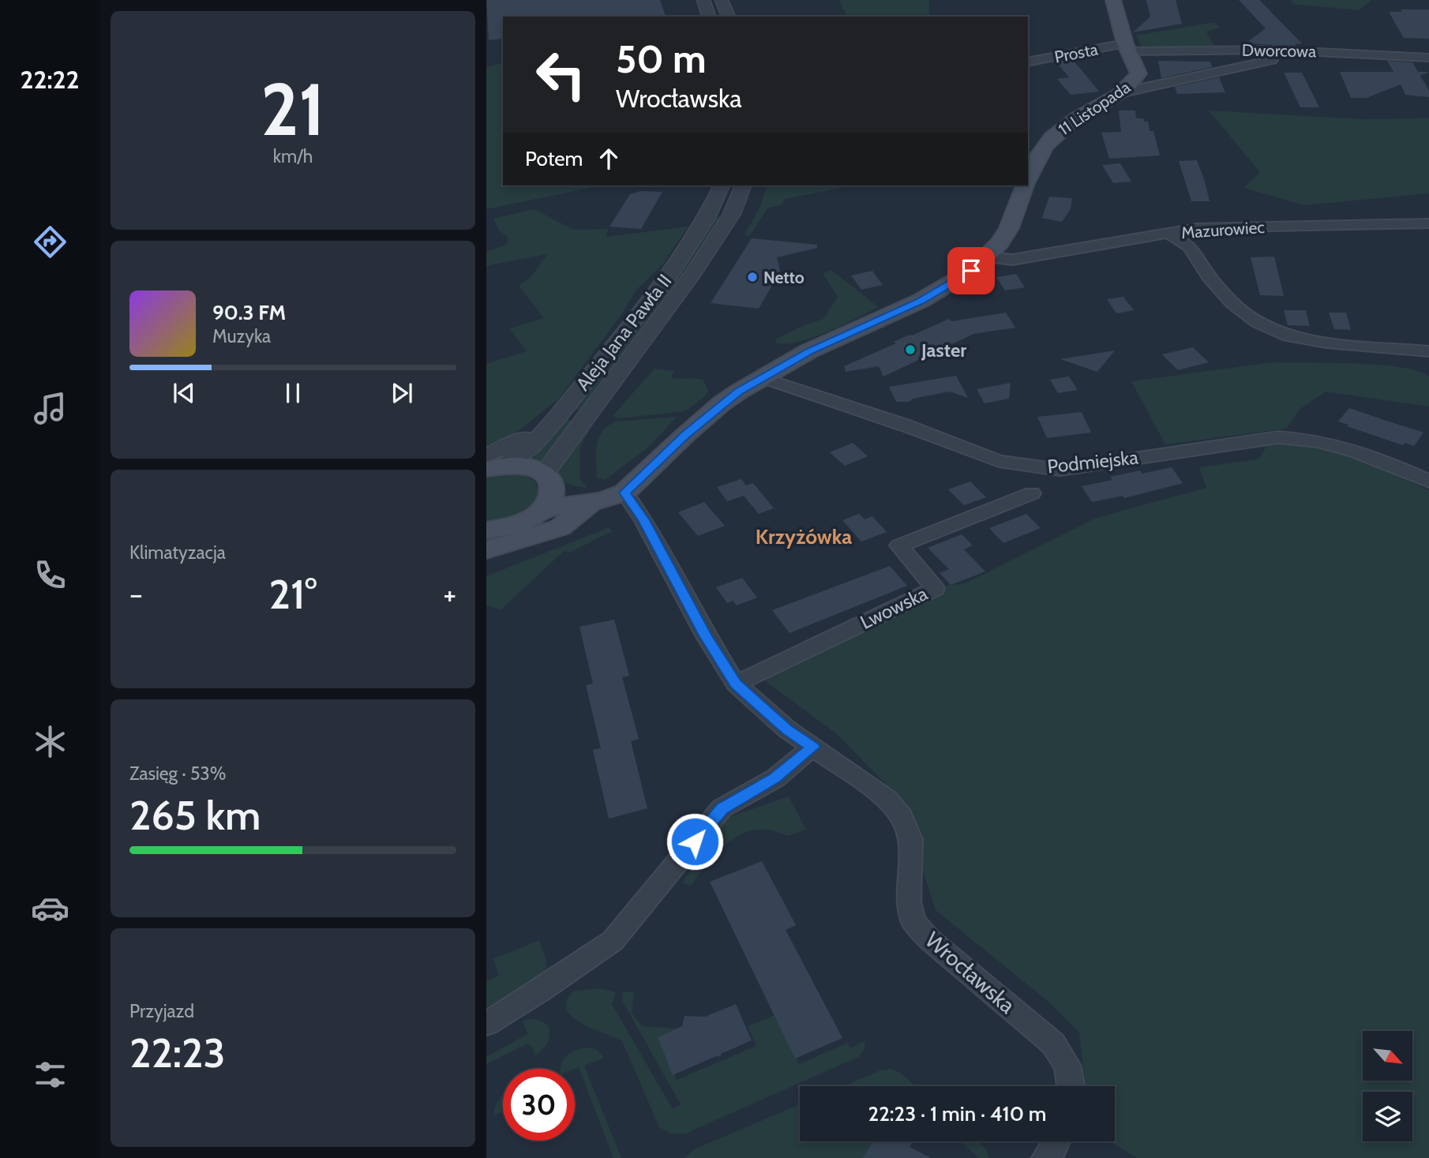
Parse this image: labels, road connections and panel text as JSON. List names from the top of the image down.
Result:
{
  "streets": {
    "main road": ["11 Listopada"],
    "street": [
      "Dworcowa",
      "Prosta",
      "Mazurowiec",
      "Aleja Jana Pawła II",
      "Podmiejska",
      "Lwowska",
      "Wrocławska"
    ]
  },
  "crossings": [
    ["Dworcowa", "Prosta"],
    ["Dworcowa", "11 Listopada"],
    ["Prosta", "11 Listopada"],
    ["11 Listopada", "Mazurowiec"],
    ["11 Listopada", "Aleja Jana Pawła II"],
    ["11 Listopada", "Podmiejska"],
    ["11 Listopada", "Wrocławska"],
    ["Lwowska", "Wrocławska"]
  ],
  "districts": ["Krzyżówka"],
  "places": ["Netto", "Jaster"],
  "north": "bottom right",
  "page": {
    "tabs": "22:22",
    "tile": [
      ["21", "km/h"],
      "Klimatyzacja",
      ["Zasięg · 53%", "265 km"],
      ["Przyjazd", "22:23"]
    ],
    "turn": ["50 m", "Wrocławska"],
    "then": "Potem",
    "song": ["90.3 FM", "Muzyka"],
    "heat": ["−", "21°", "+"],
    "limit": "30",
    "trip": "22:23 · 1 min · 410 m"
  }
}
